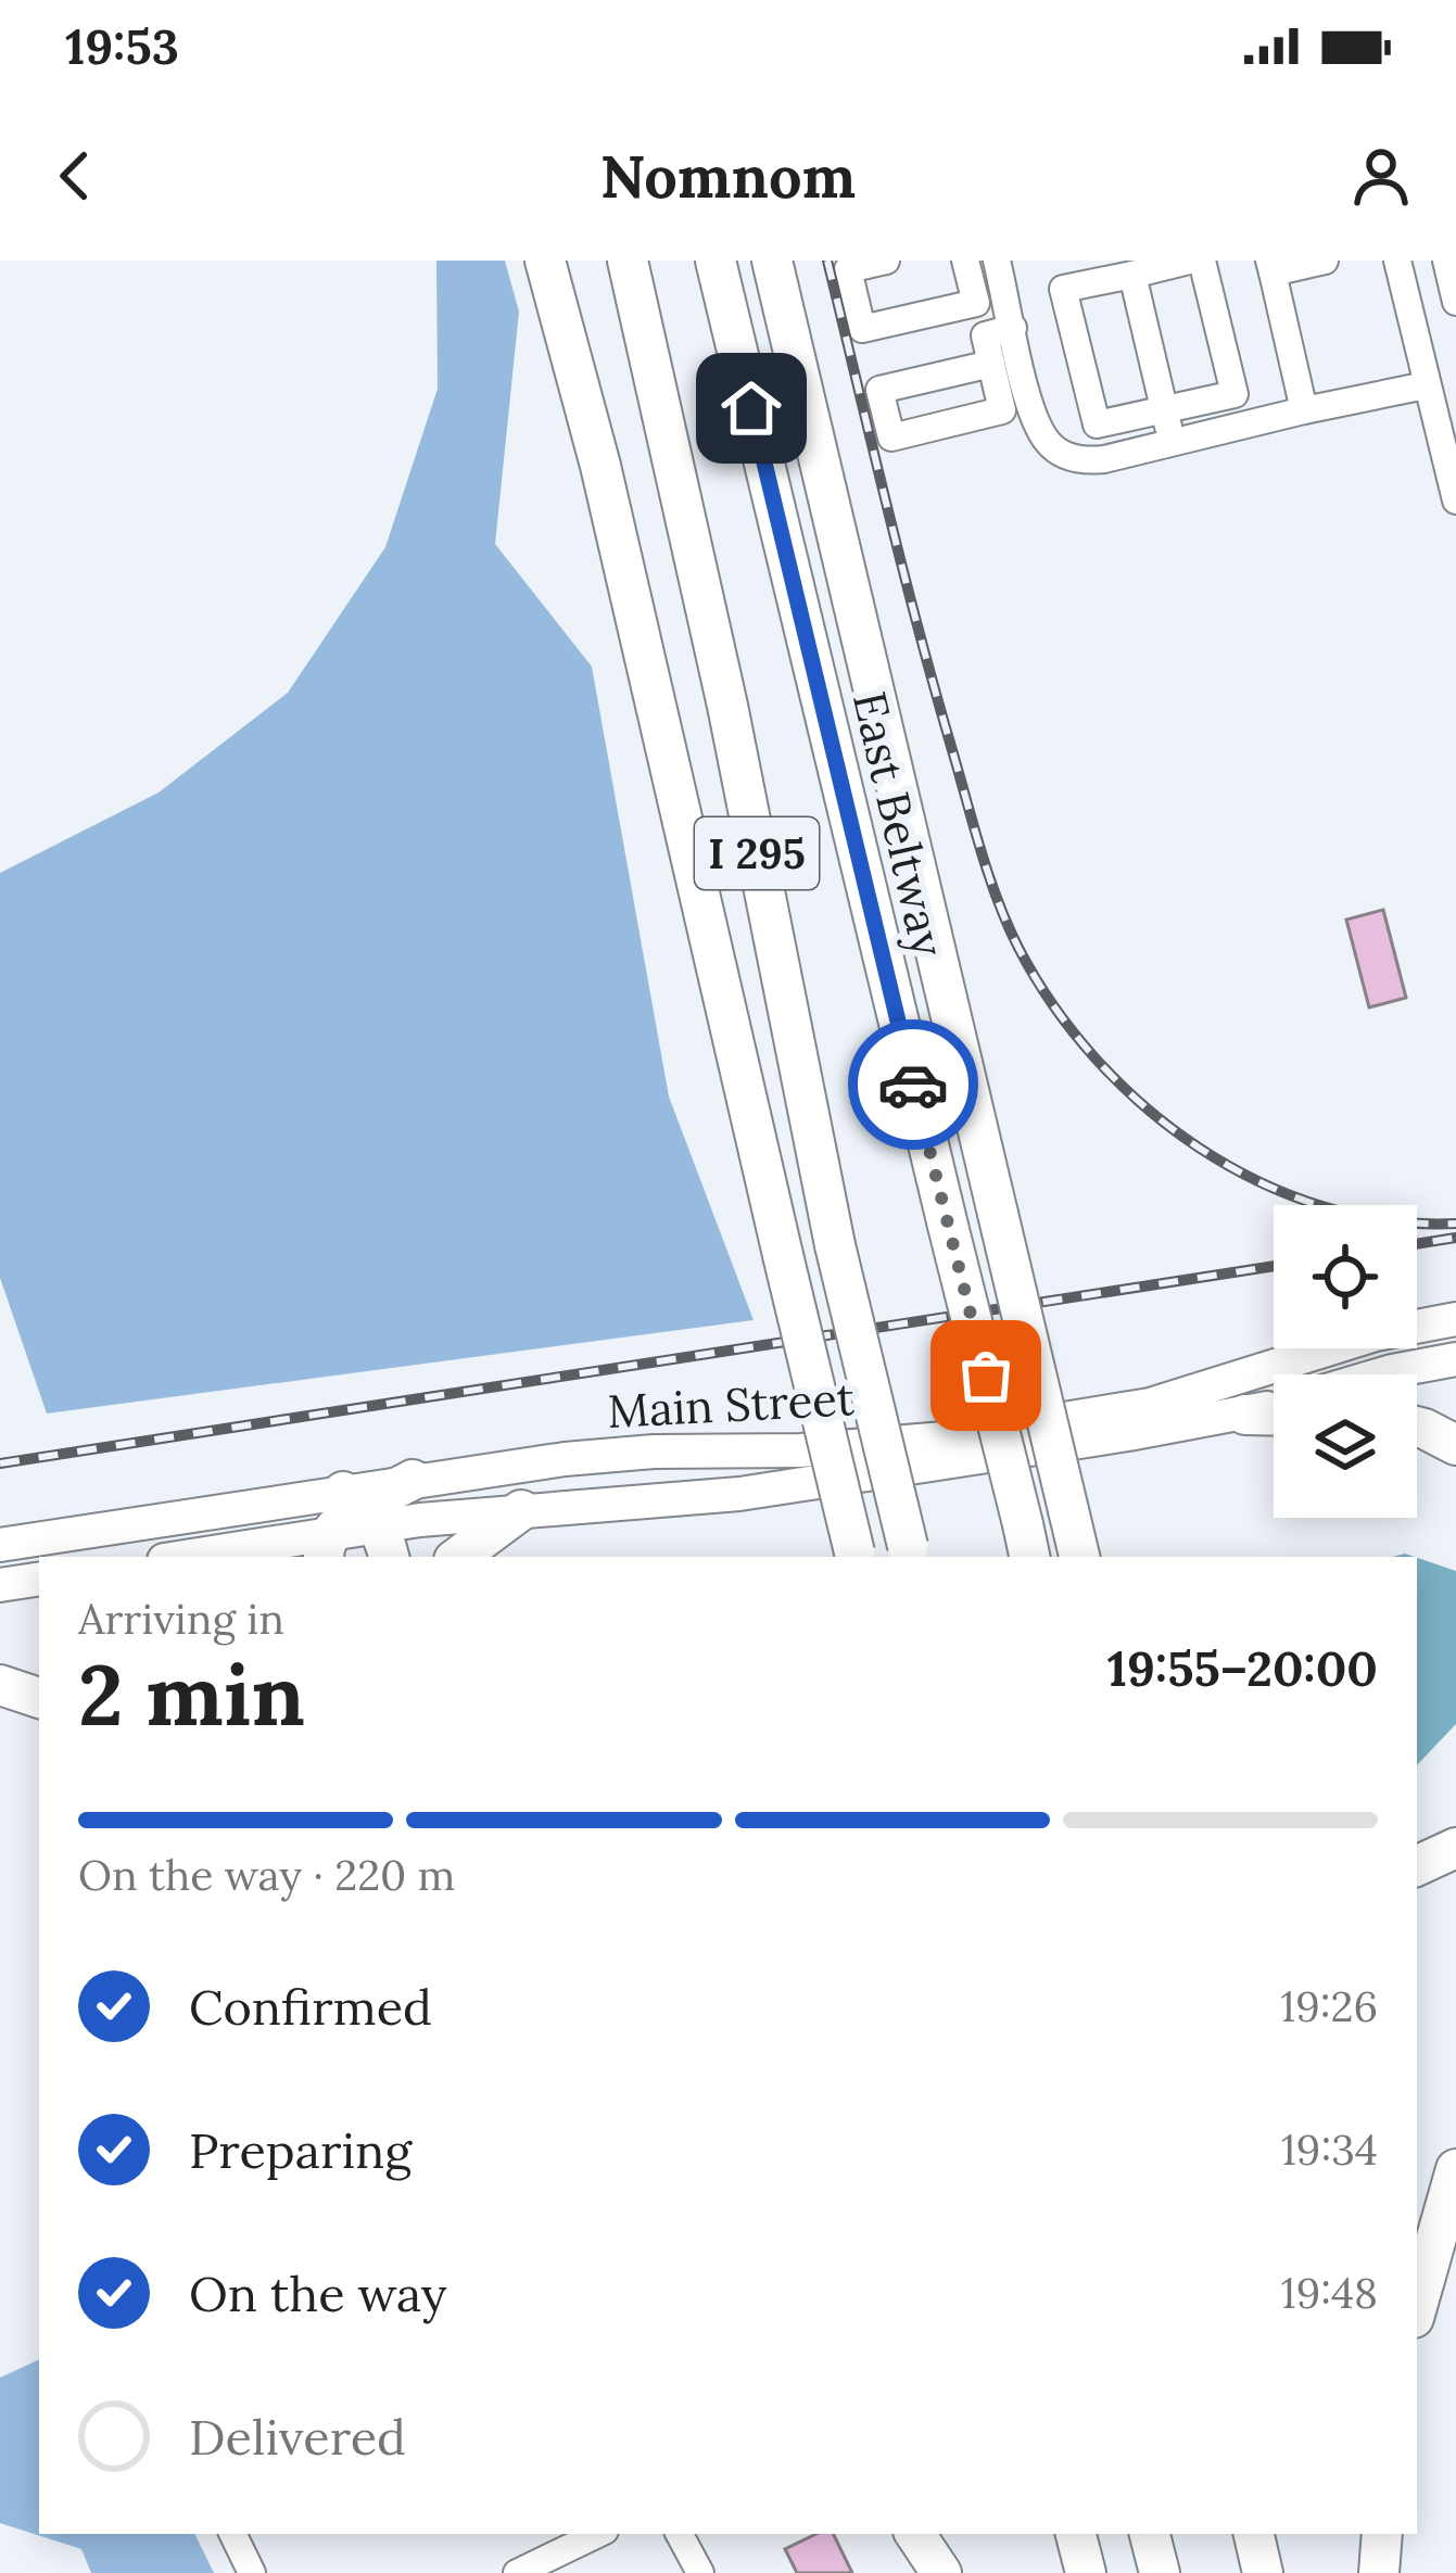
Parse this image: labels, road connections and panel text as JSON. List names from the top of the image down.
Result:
{
  "streets": {
    "highway": ["East Beltway", "I 295"],
    "main road": ["Main Street"]
  },
  "page": {
    "status": "19:53",
    "header": "Nomnom",
    "heading": ["2 min", "Arriving in", "19:55–20:00"],
    "bar": "On the way · 220 m",
    "list": [
      ["Confirmed", "19:26"],
      ["Preparing", "19:34"],
      ["On the way", "19:48"],
      "Delivered"
    ]
  }
}
